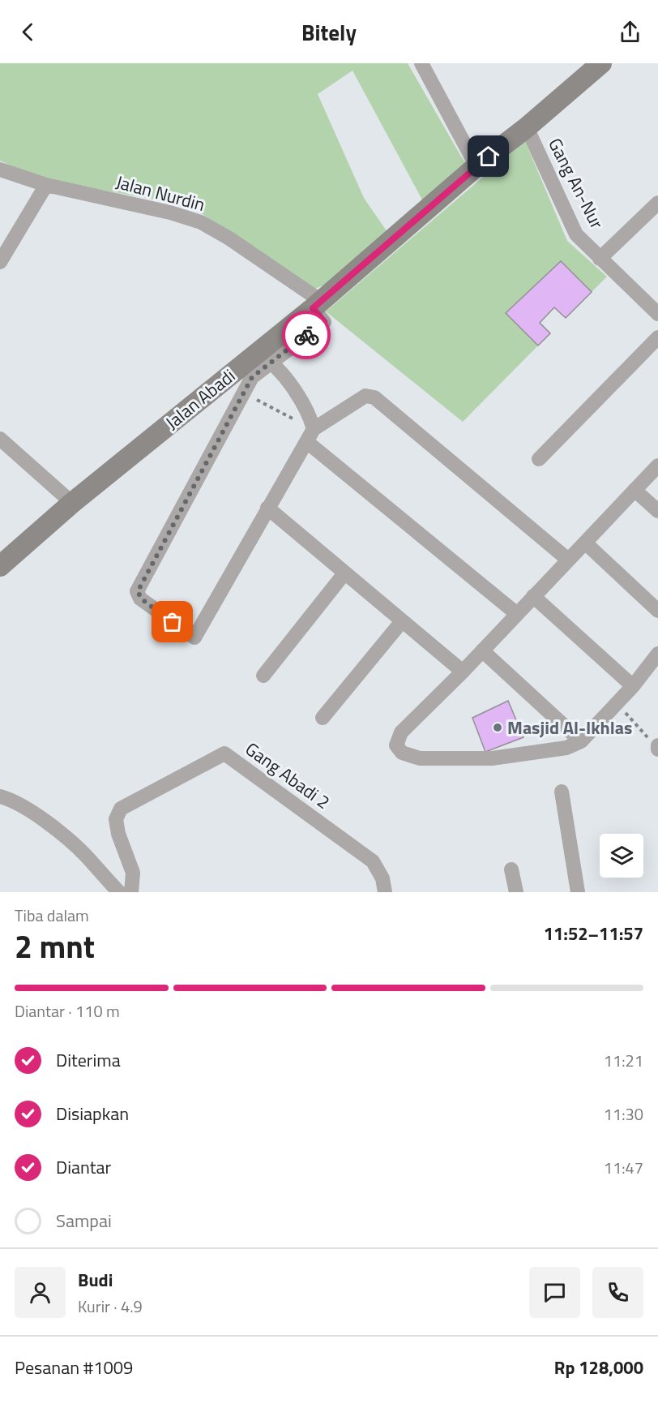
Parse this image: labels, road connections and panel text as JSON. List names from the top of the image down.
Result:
{
  "streets": {
    "street": [
      "Gang An-Nur",
      "Jalan Nurdin",
      "Jalan Abadi",
      "Gang Abadi 2"
    ]
  },
  "crossings": [
    ["Gang An-Nur", "Jalan Abadi"],
    ["Jalan Nurdin", "Jalan Abadi"]
  ],
  "places": ["Masjid Al-Ikhlas"],
  "page": {
    "header": "Bitely",
    "heading": ["2 mnt", "Tiba dalam", "11:52–11:57"],
    "panel": [
      "Budi",
      "Kurir · 4.9",
      "Pesanan #1009",
      "Rp 128,000"
    ],
    "bar": "Diantar · 110 m",
    "list": [
      ["Diterima", "11:21"],
      ["Disiapkan", "11:30"],
      ["Diantar", "11:47"],
      "Sampai"
    ]
  }
}
